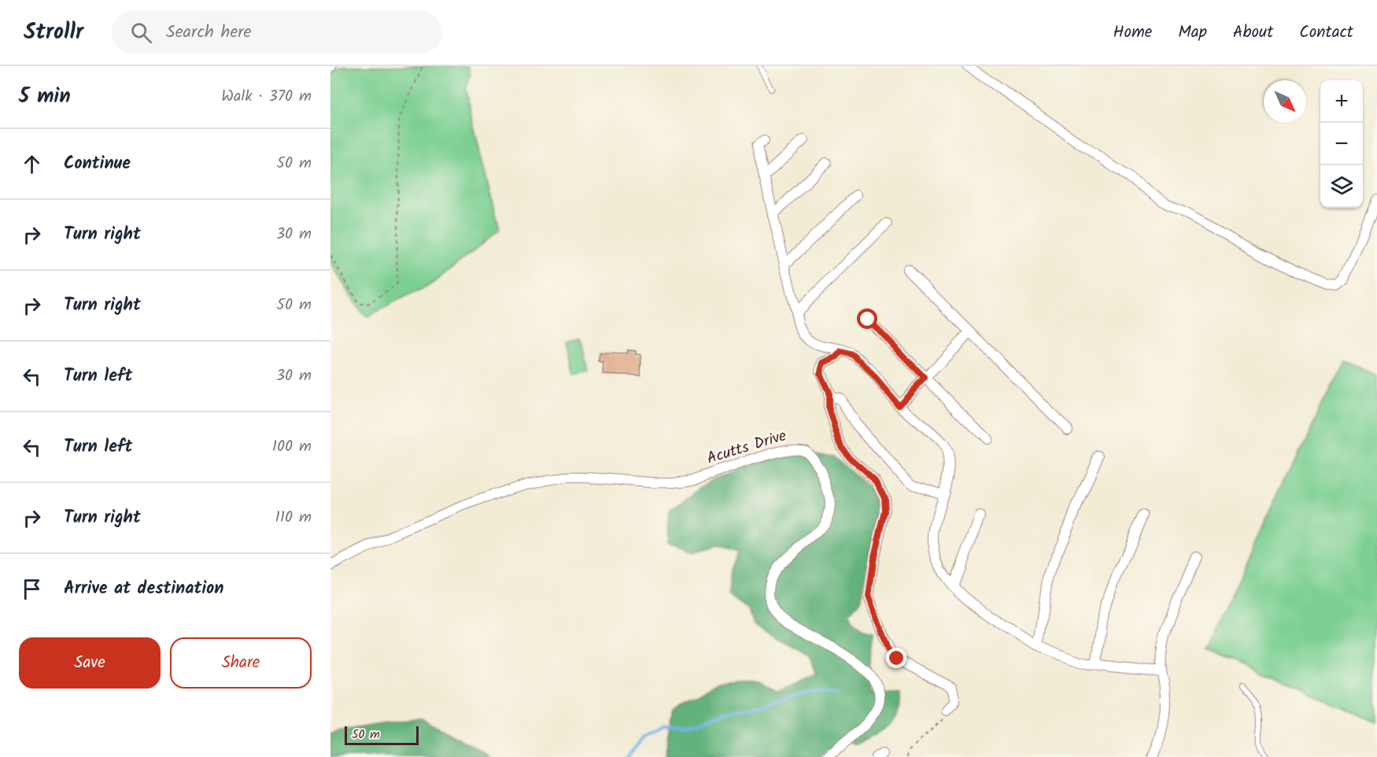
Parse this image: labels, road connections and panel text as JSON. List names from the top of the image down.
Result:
{
  "streets": {
    "street": ["Acutts Drive"]
  },
  "scale_bar": "50 m",
  "north": "bottom right",
  "page": {
    "header": "Strollr",
    "search": "Search here",
    "nav": [
      "Home",
      "Map",
      "About",
      "Contact"
    ],
    "heading": ["5 min", "Walk · 370 m"],
    "map_buttons": ["+", "−"],
    "list": [
      ["Continue", "50 m"],
      ["Turn right", "30 m"],
      ["Turn right", "50 m"],
      ["Turn left", "30 m"],
      ["Turn left", "100 m"],
      ["Turn right", "110 m"],
      "Arrive at destination"
    ],
    "buttons": ["Save", "Share"],
    "scale": "50 m"
  }
}
